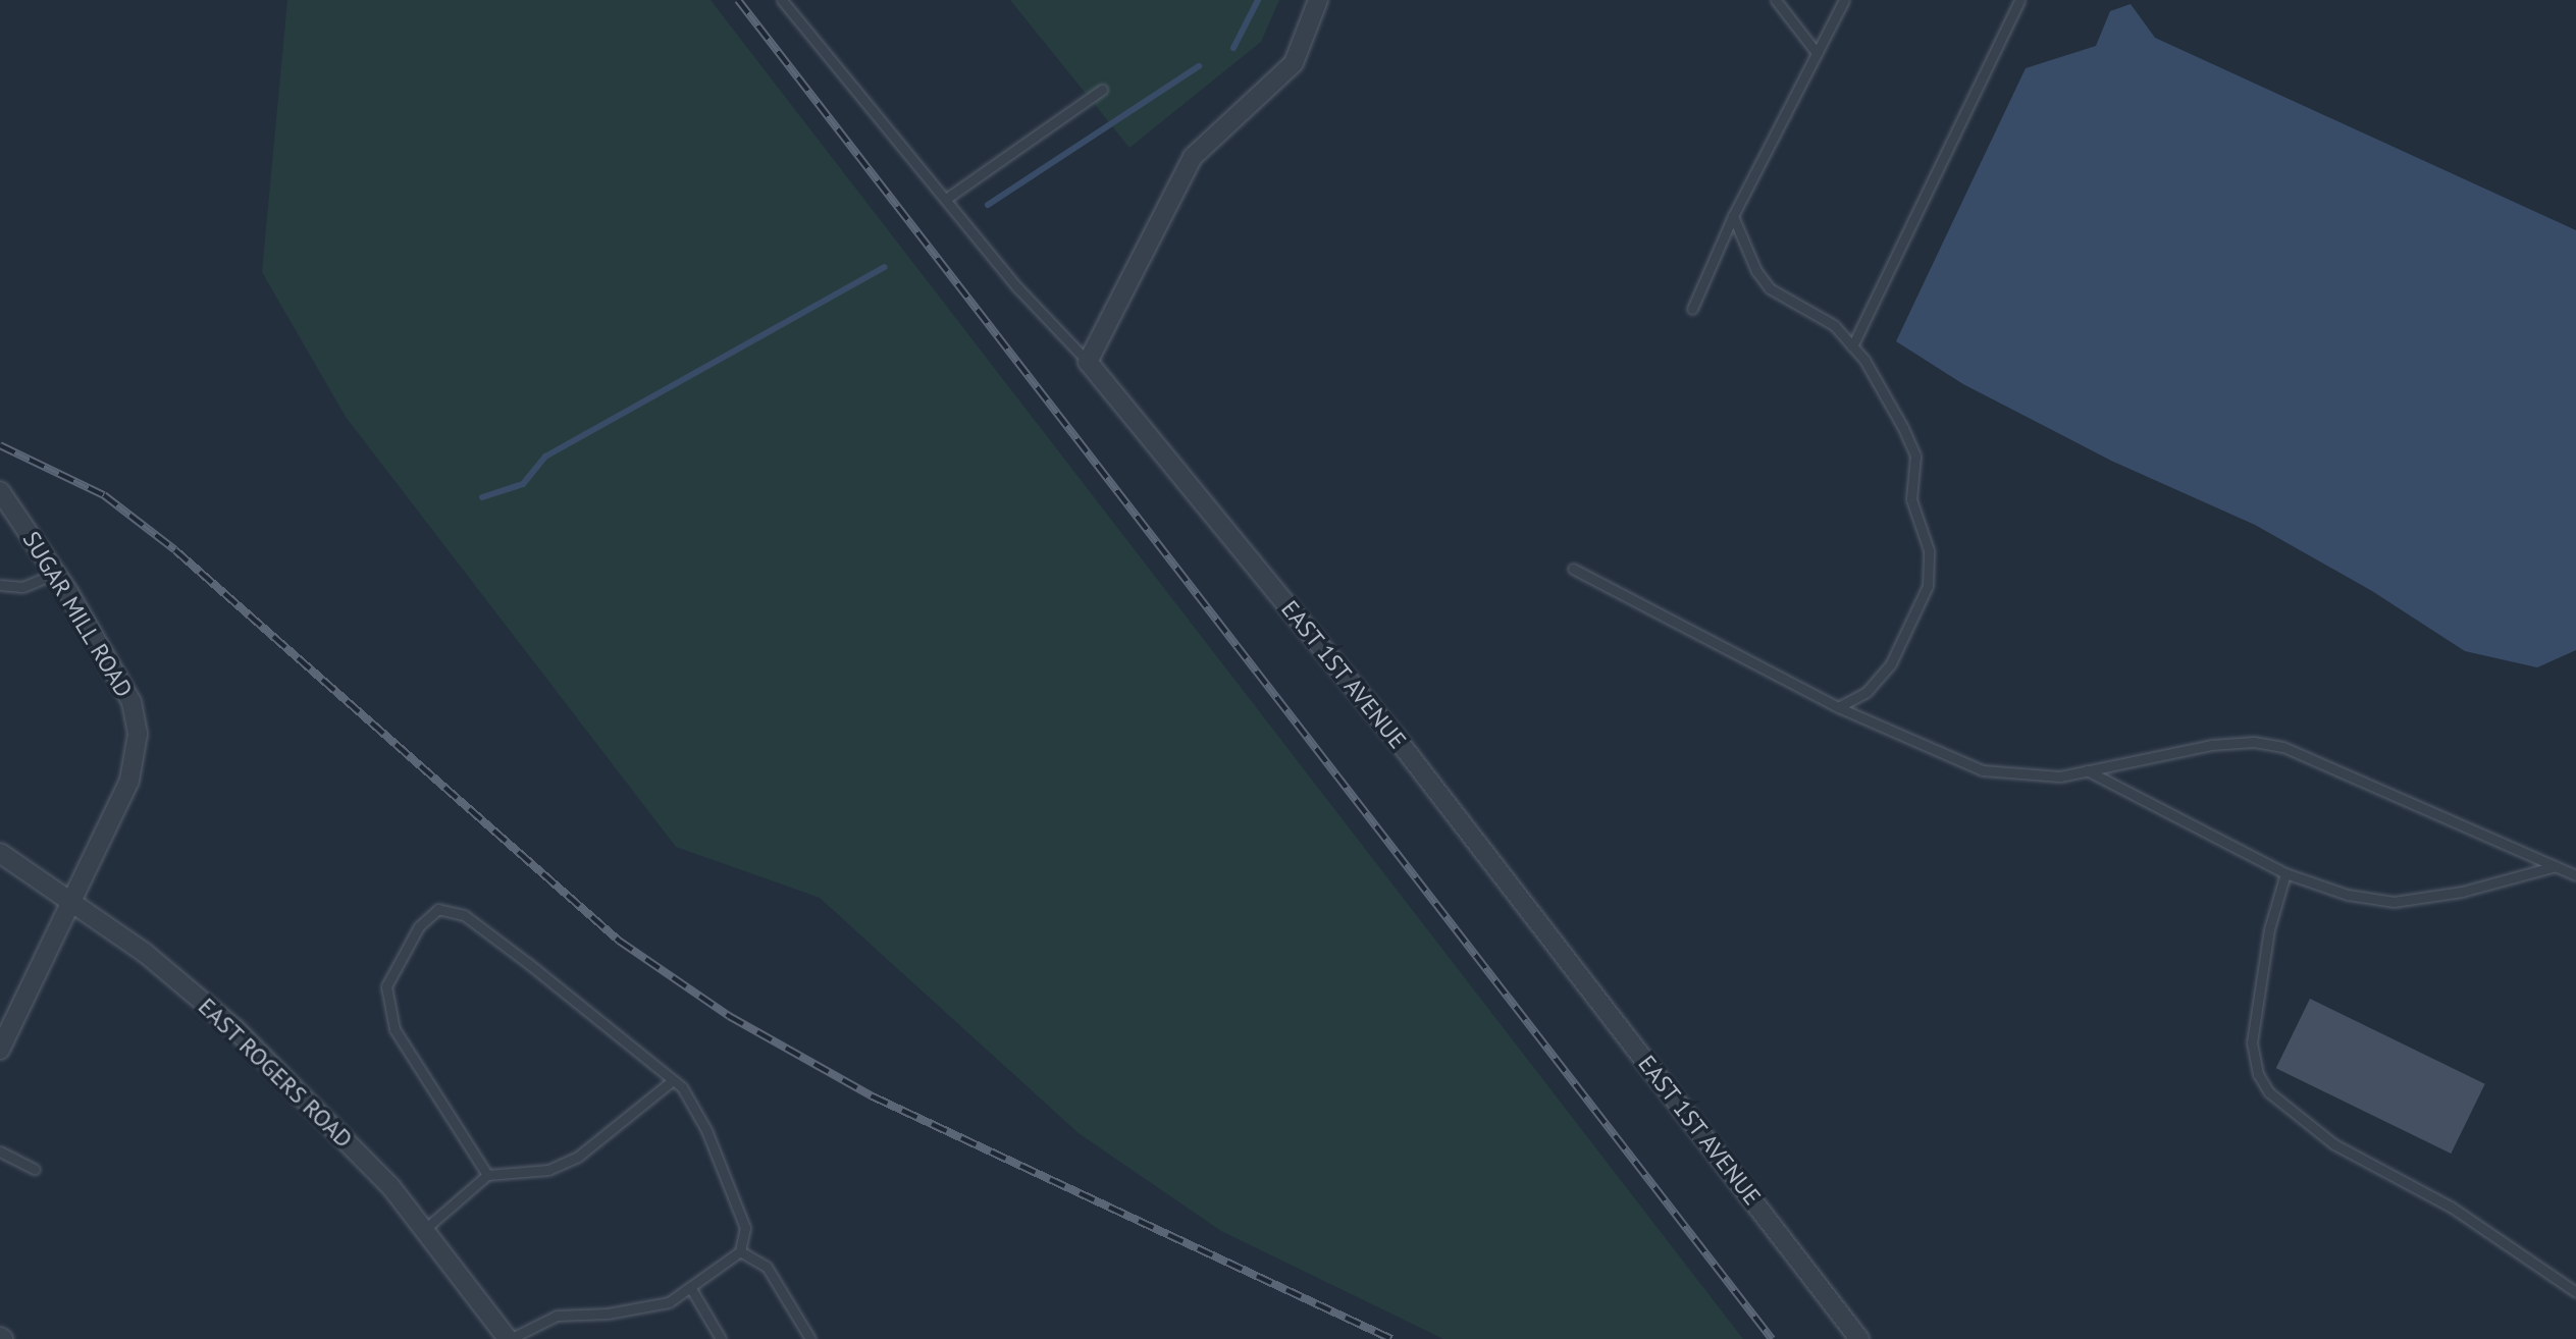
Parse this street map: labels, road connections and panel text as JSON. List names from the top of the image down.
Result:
{
  "streets": {
    "street": ["SUGAR MILL ROAD", "EAST 1ST AVENUE", "EAST ROGERS ROAD"]
  },
  "crossings": [
    ["SUGAR MILL ROAD", "EAST ROGERS ROAD"]
  ]
}
